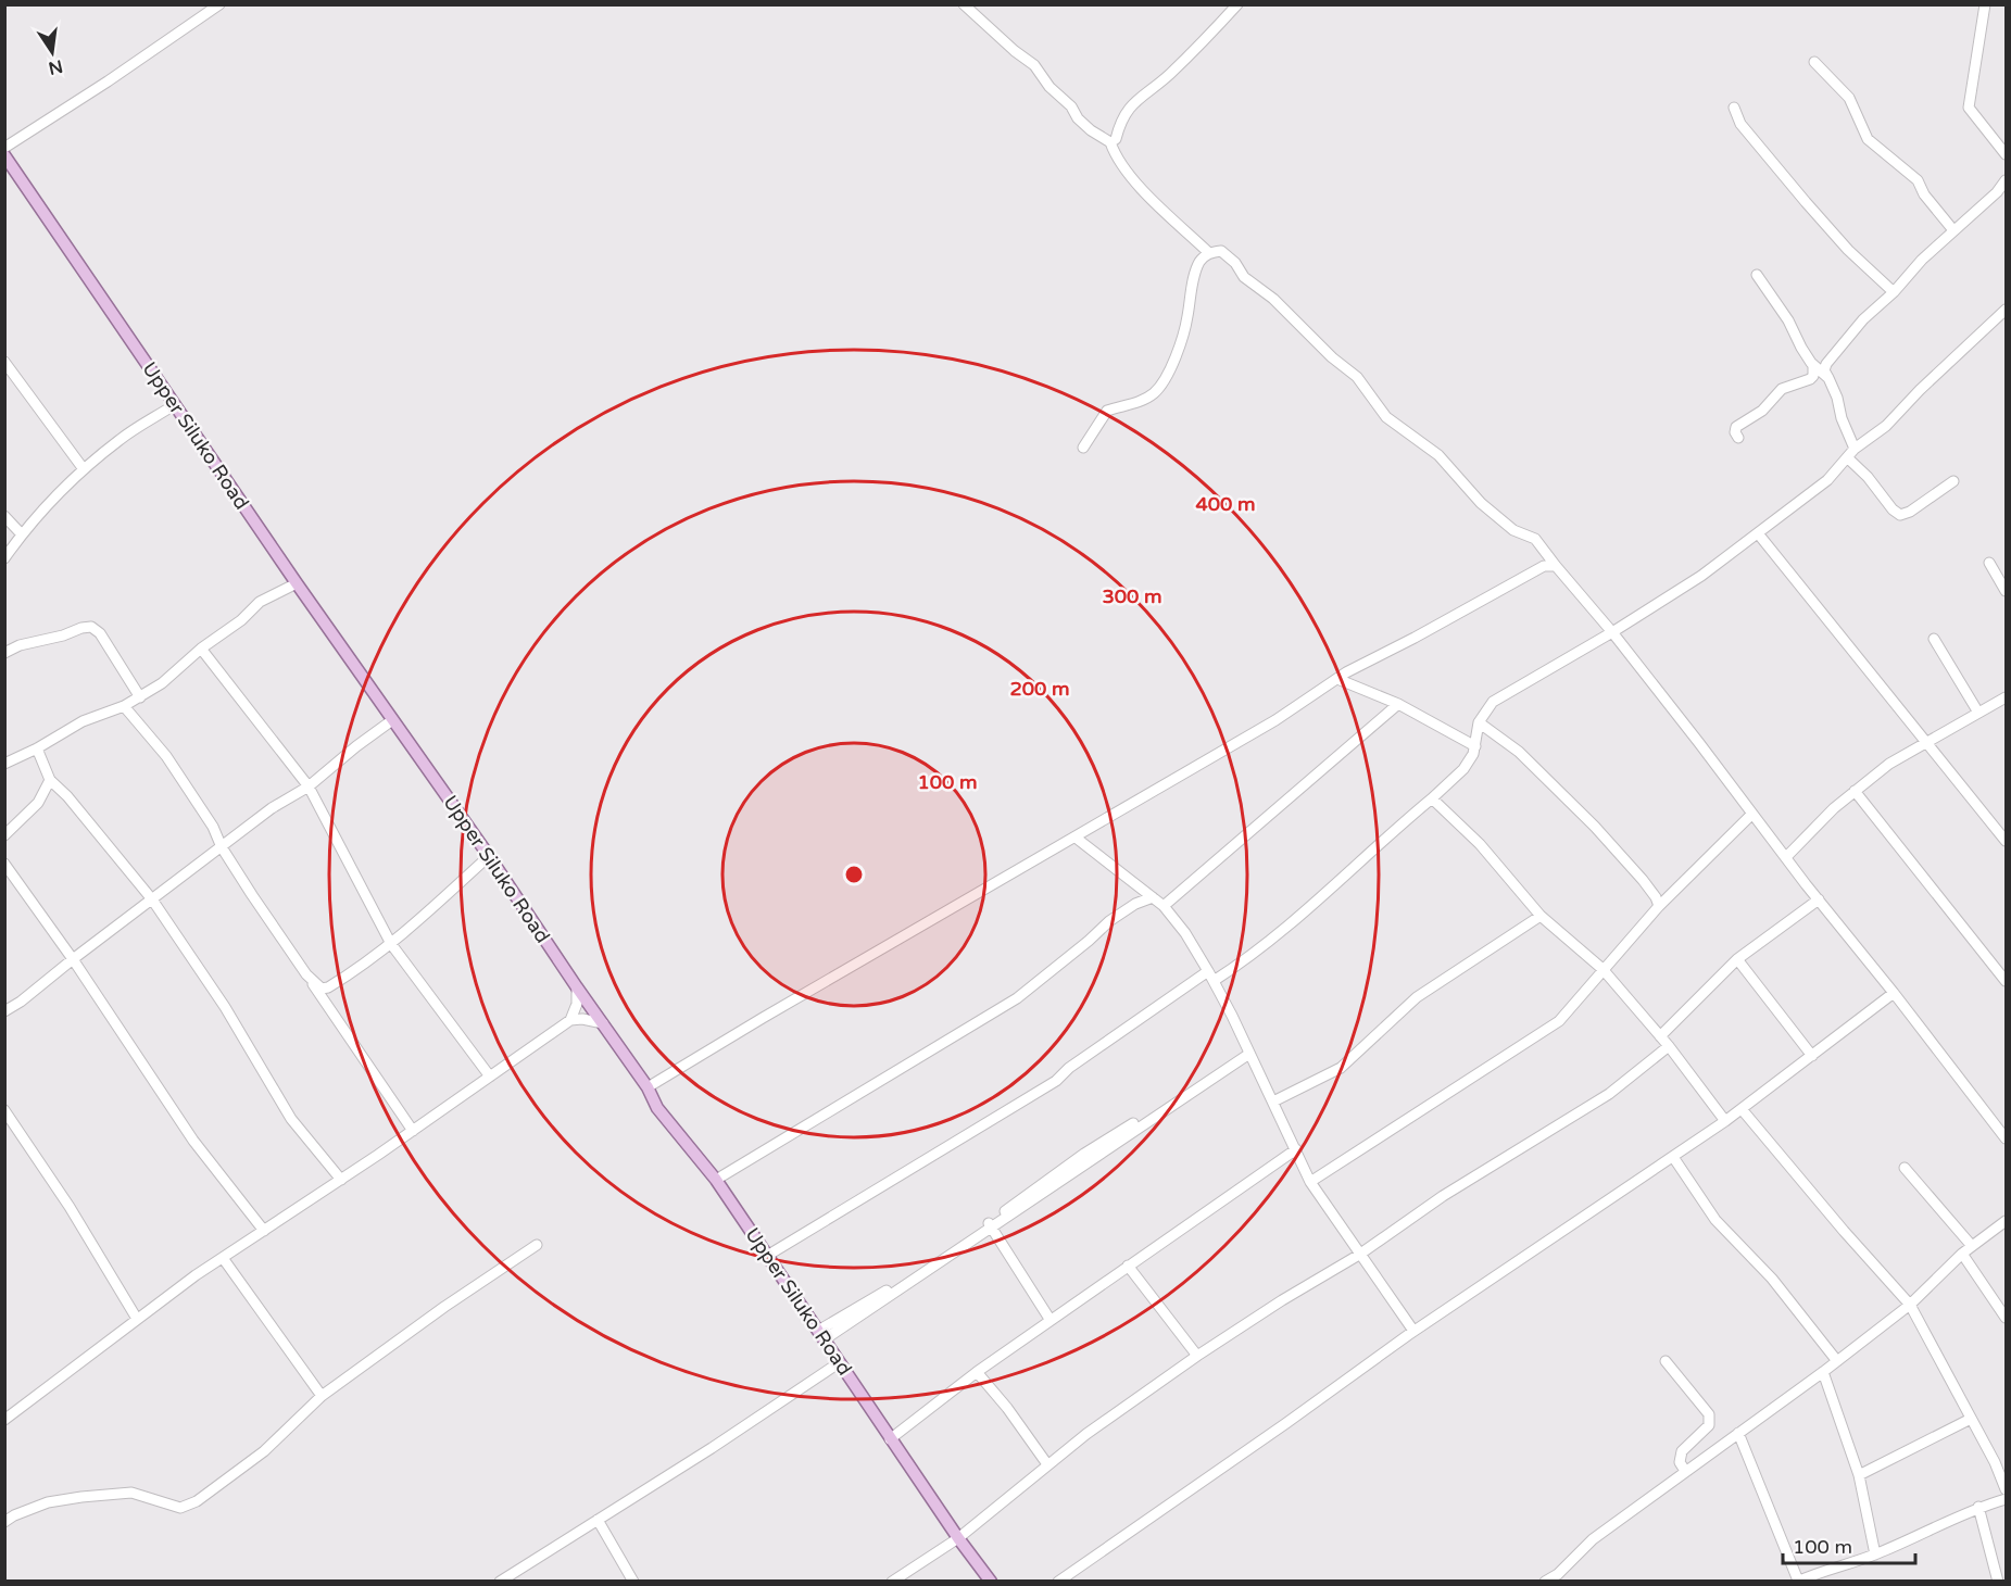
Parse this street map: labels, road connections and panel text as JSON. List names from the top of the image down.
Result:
{
  "streets": {
    "main road": ["Upper Siluko Road"]
  },
  "scale_bar": "100 m",
  "north": "bottom",
  "rings": [
    "400 m",
    "300 m",
    "200 m",
    "100 m"
  ]
}
